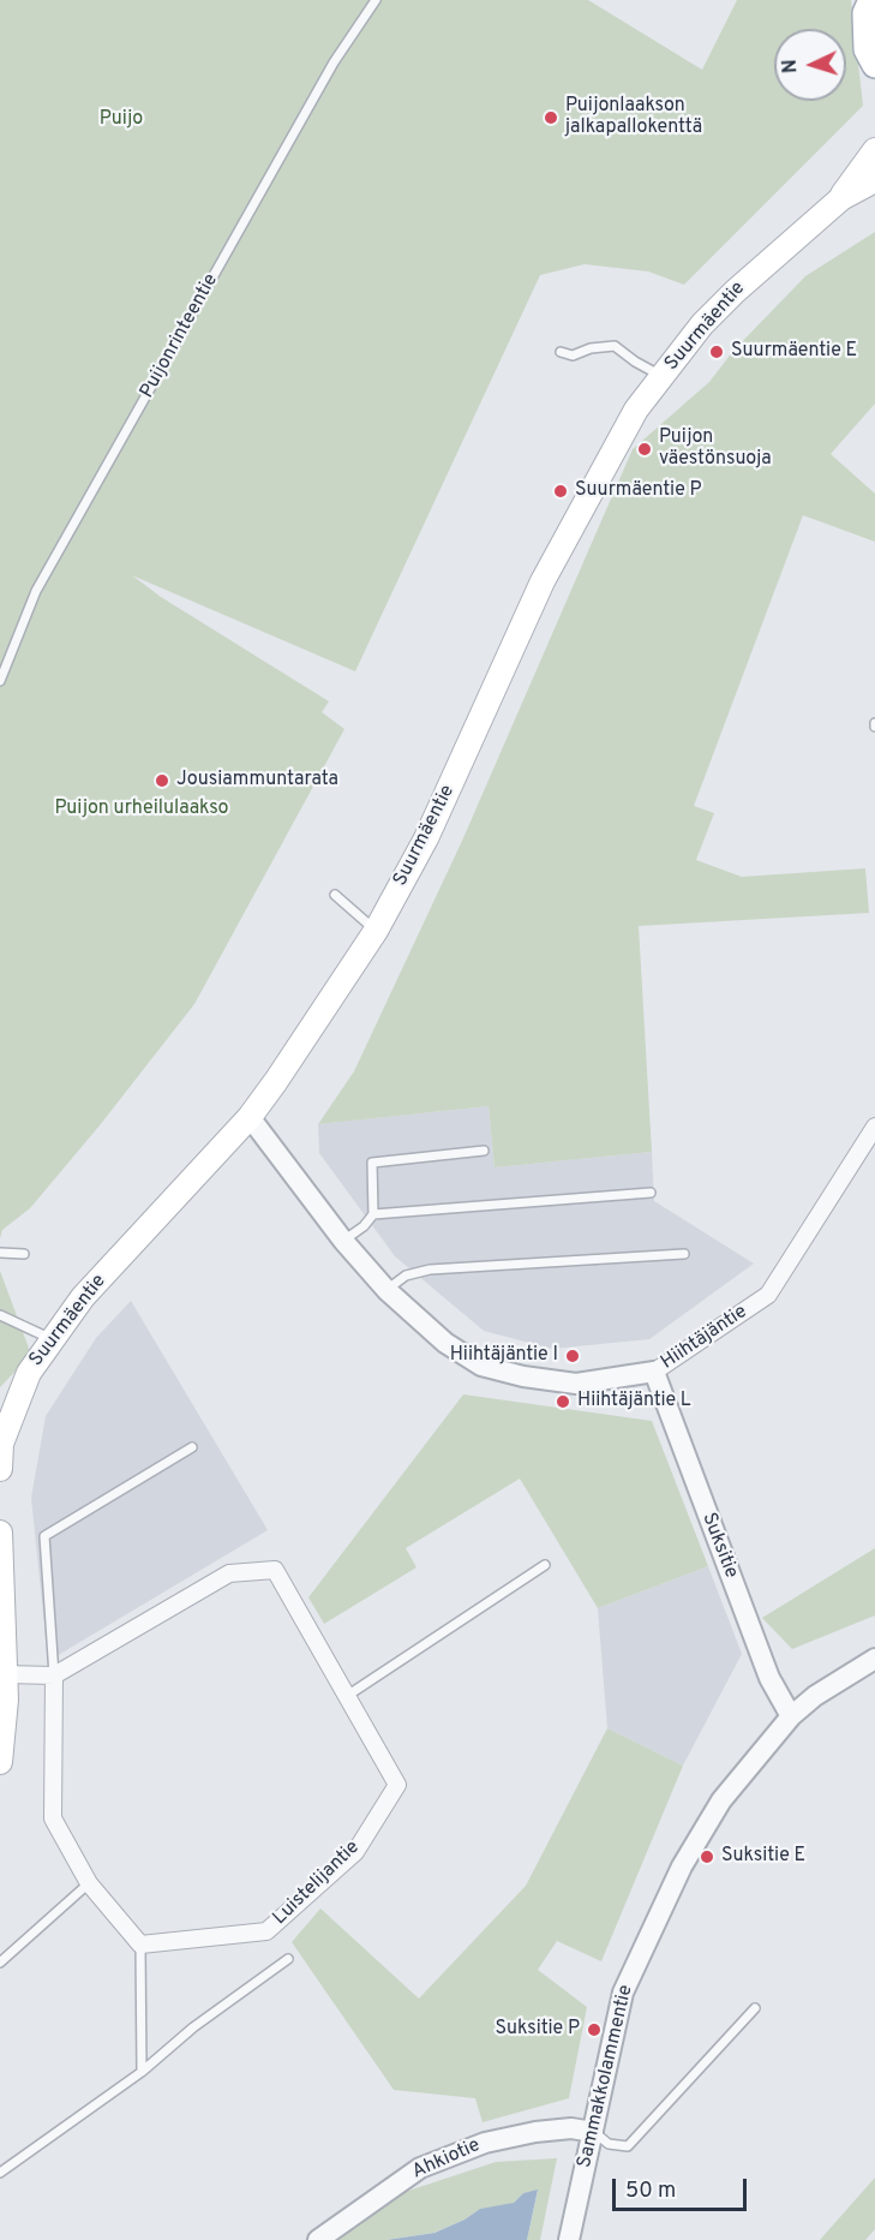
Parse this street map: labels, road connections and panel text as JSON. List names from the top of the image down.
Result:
{
  "streets": {
    "main road": ["Suurmäentie"],
    "street": [
      "Hiihtäjäntie",
      "Suksitie",
      "Luistelijantie",
      "Sammakkolammentie",
      "Ahkiotie"
    ],
    "lane": ["Puijonrinteentie"]
  },
  "crossings": [
    ["Suurmäentie", "Hiihtäjäntie"],
    ["Hiihtäjäntie", "Suksitie"],
    ["Suksitie", "Sammakkolammentie"],
    ["Sammakkolammentie", "Ahkiotie"]
  ],
  "parks": ["Puijo", "Puijon urheilulaakso"],
  "places": [
    "Puijonlaakson jalkapallokenttä",
    "Suurmäentie E",
    "Puijon väestönsuoja",
    "Suurmäentie P",
    "Jousiammuntarata",
    "Hiihtäjäntie I",
    "Hiihtäjäntie L",
    "Suksitie E",
    "Suksitie P"
  ],
  "scale_bar": "50 m",
  "north": "left"
}
